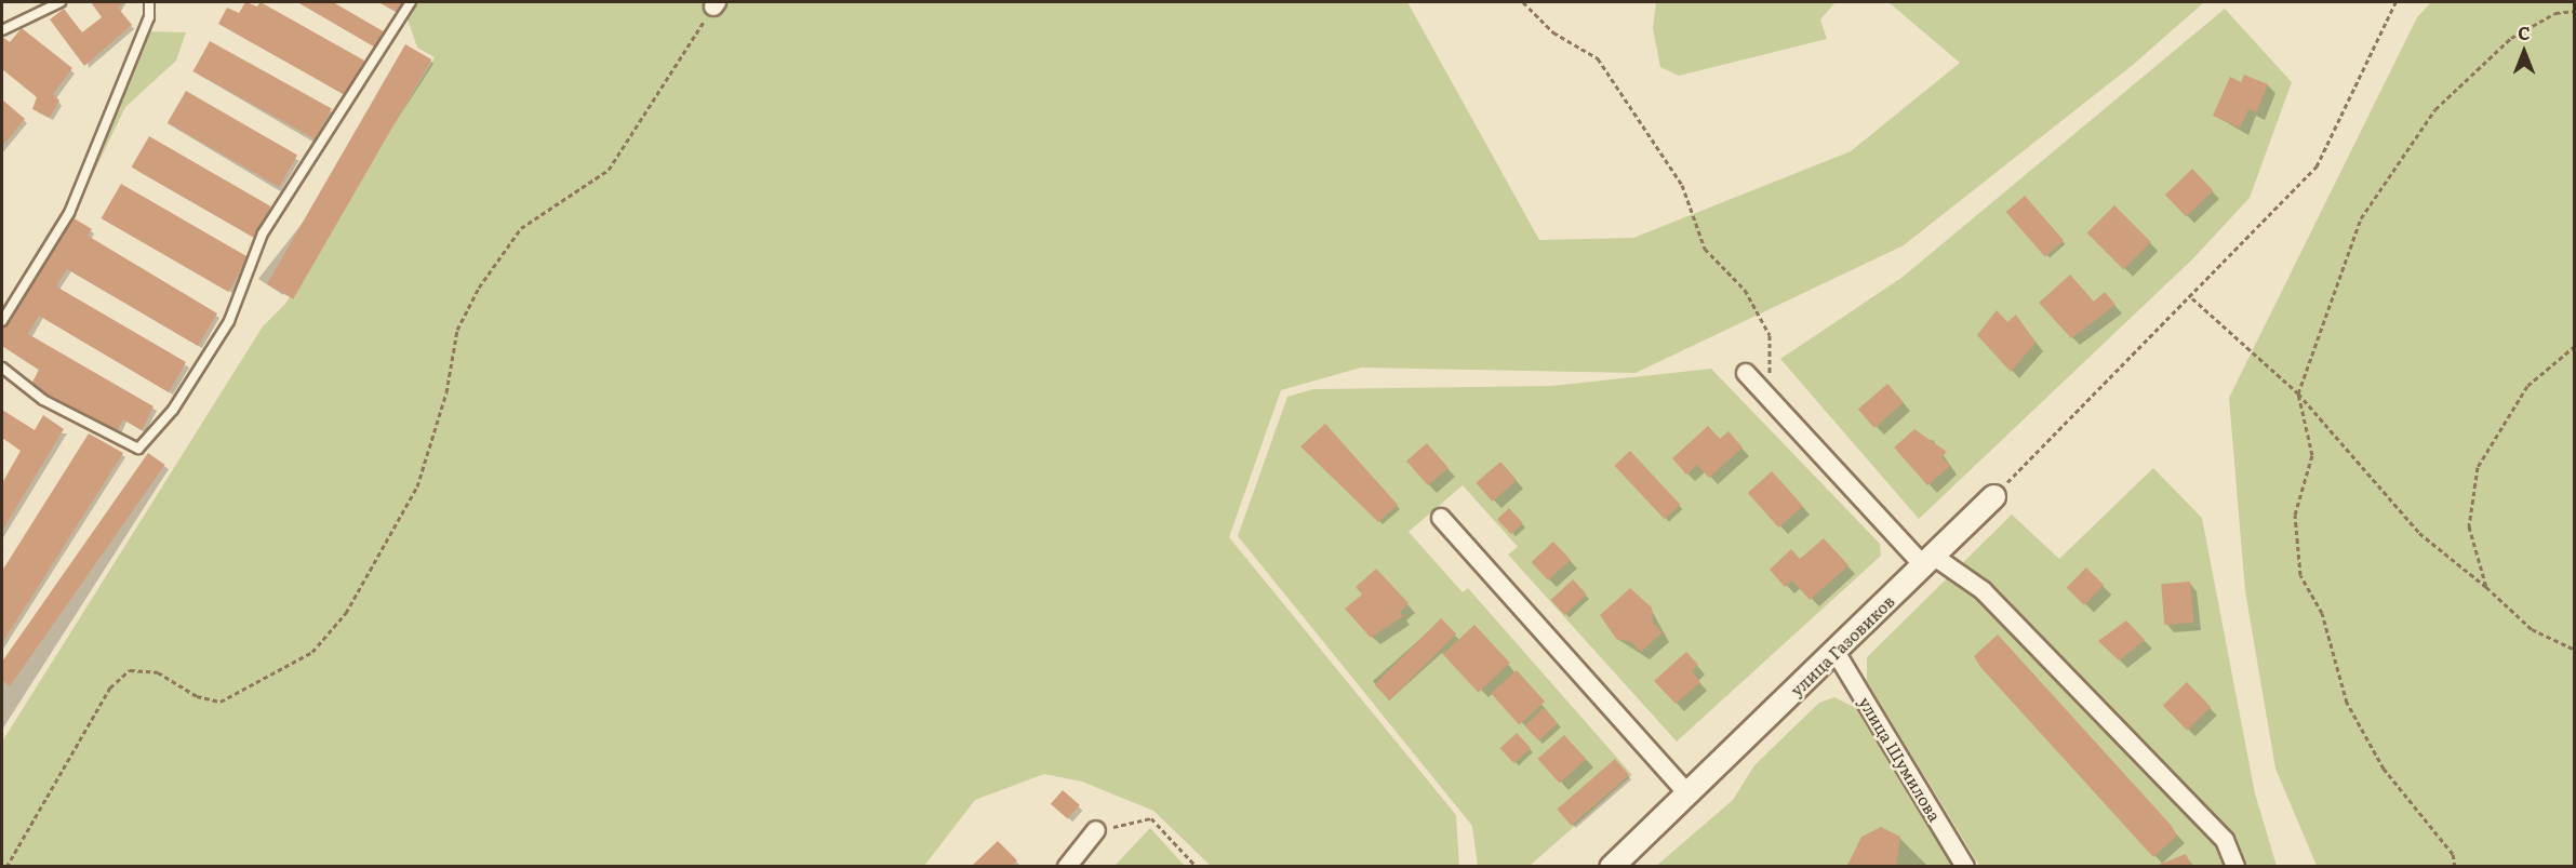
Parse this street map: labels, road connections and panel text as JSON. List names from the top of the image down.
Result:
{
  "streets": {
    "street": ["улица Газовиков", "улица Шумилова"]
  },
  "crossings": [
    ["улица Газовиков", "улица Шумилова"]
  ],
  "north": "top"
}
